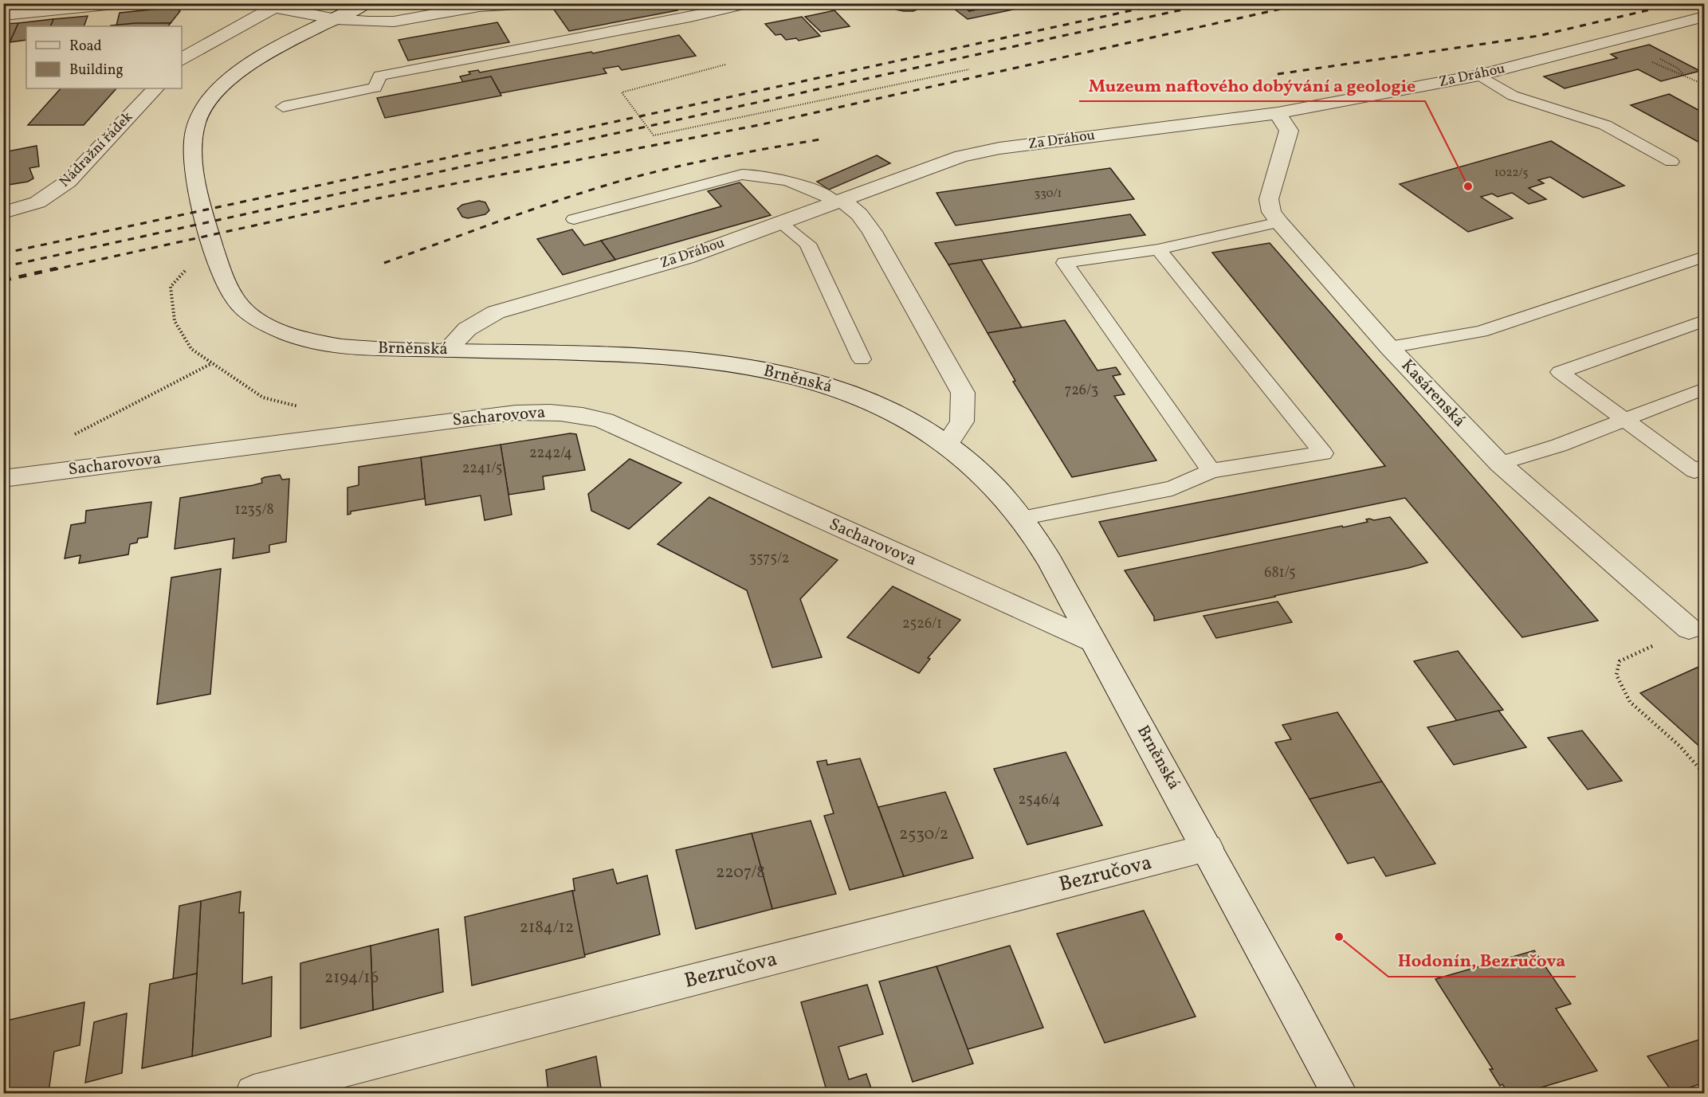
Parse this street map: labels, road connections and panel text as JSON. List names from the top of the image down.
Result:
{
  "streets": {
    "street": [
      "Za Dráhou",
      "Nádražní řádek",
      "Brněnská",
      "Kasárenská",
      "Sacharovova",
      "Bezručova"
    ]
  },
  "crossings": [
    ["Za Dráhou", "Brněnská"],
    ["Za Dráhou", "Kasárenská"],
    ["Brněnská", "Sacharovova"],
    ["Brněnská", "Bezručova"]
  ],
  "places": ["Muzeum naftového dobývání a geologie", "Hodonín, Bezručova"],
  "house_numbers": [
    "1022/5",
    "330/1",
    "726/3",
    "2242/4",
    "2241/5",
    "1235/8",
    "3575/2",
    "681/5",
    "2526/1",
    "2546/4",
    "2530/2",
    "2207/8",
    "2184/12",
    "2194/16"
  ],
  "legend": ["Road", "Building"]
}
